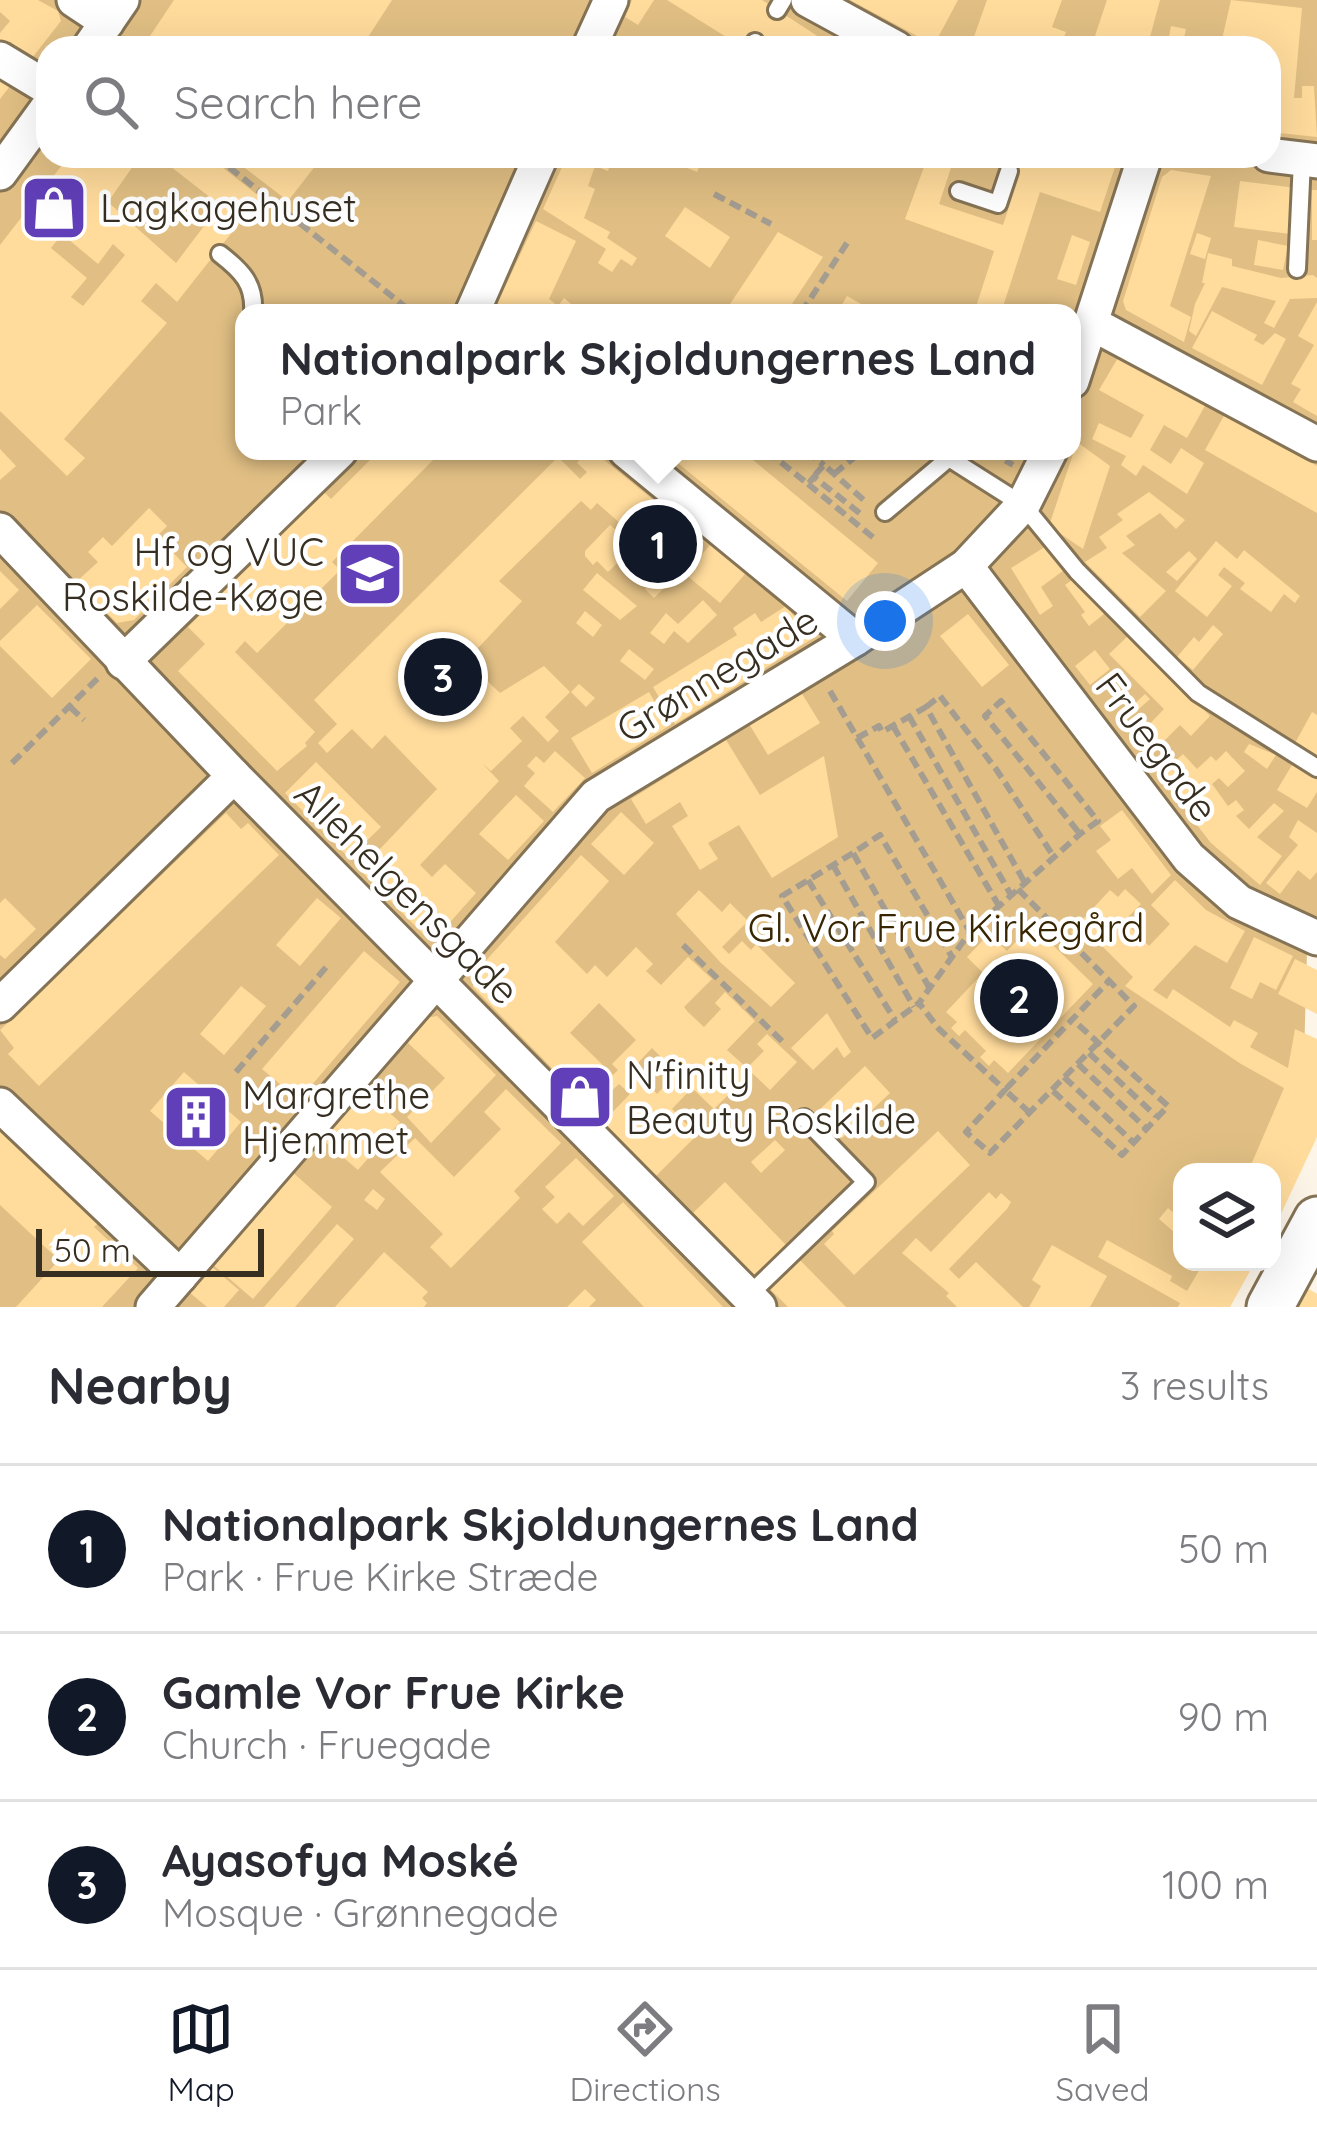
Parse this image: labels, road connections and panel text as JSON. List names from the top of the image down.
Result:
{
  "streets": {
    "street": ["Grønnegade", "Fruegade", "Allehelgensgade"]
  },
  "crossings": [
    ["Grønnegade", "Fruegade"],
    ["Grønnegade", "Allehelgensgade"]
  ],
  "parks": ["Gl. Vor Frue Kirkegård"],
  "places": {
    "shop": ["Lagkagehuset", "N'finity Beauty Roskilde"],
    "school or university": ["Hf og VUC Roskilde-Køge"],
    "building": ["Margrethe Hjemmet"]
  },
  "scale_bar": "50 m",
  "page": {
    "search": "Search here",
    "popup": ["Nationalpark Skjoldungernes Land", "Park"],
    "pins": ["1", "3", "2"],
    "scale": "50 m",
    "heading": ["Nearby", "3 results"],
    "list": [
      {
        "mark": "1",
        "name": "Nationalpark Skjoldungernes Land",
        "note": "Park · Frue Kirke Stræde",
        "value": "50 m"
      },
      {
        "mark": "2",
        "name": "Gamle Vor Frue Kirke",
        "note": "Church · Fruegade",
        "value": "90 m"
      },
      {
        "mark": "3",
        "name": "Ayasofya Moské",
        "note": "Mosque · Grønnegade",
        "value": "100 m"
      }
    ],
    "nav": ["Map", "Directions", "Saved"]
  }
}
